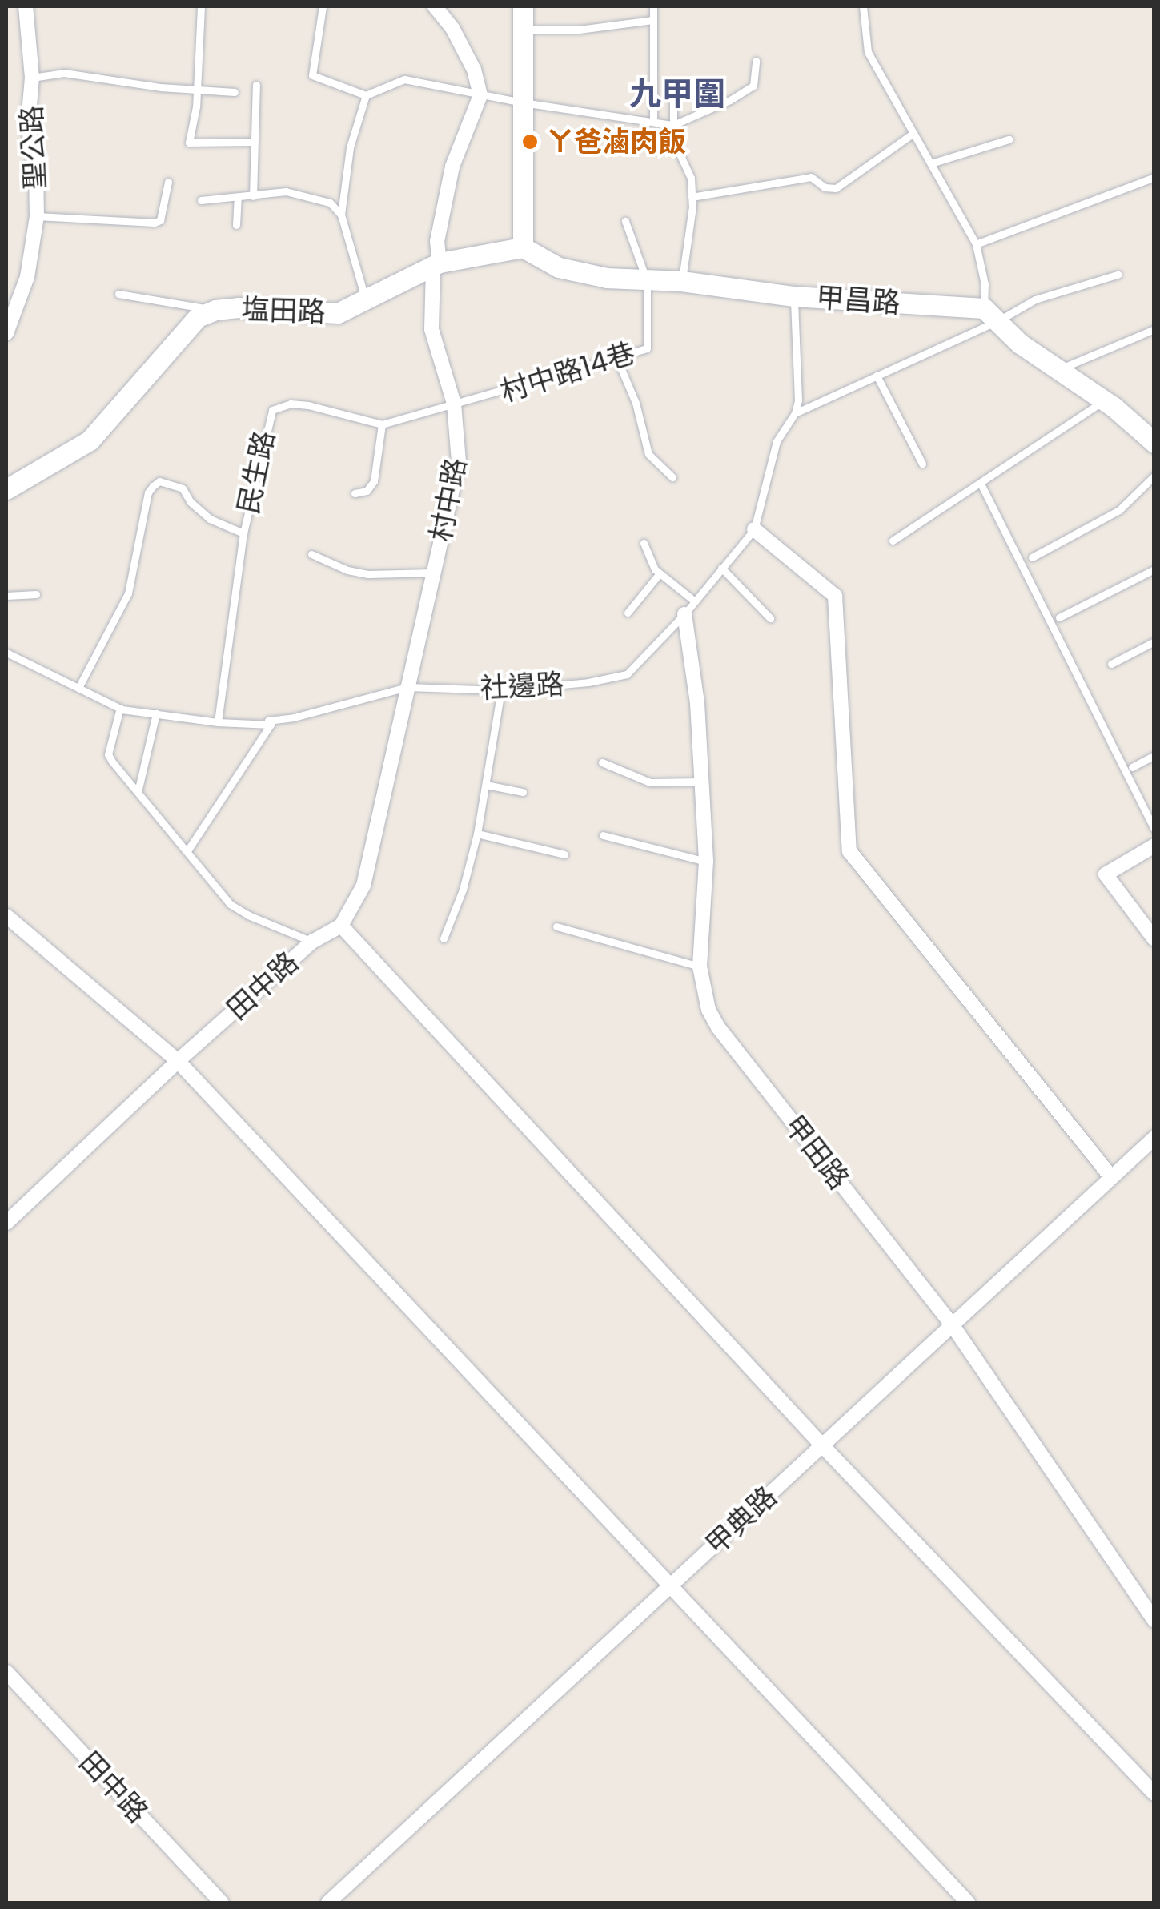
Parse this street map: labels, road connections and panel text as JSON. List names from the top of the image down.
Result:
{
  "streets": {
    "street": [
      "聖公路",
      "甲昌路",
      "塩田路",
      "村中路",
      "田中路",
      "甲田路",
      "甲典路"
    ],
    "lane": ["村中路14巷", "民生路", "社邊路"]
  },
  "crossings": [
    ["甲昌路", "塩田路"],
    ["甲昌路", "村中路14巷"],
    ["甲昌路", "社邊路"],
    ["塩田路", "村中路"],
    ["村中路14巷", "民生路"],
    ["村中路14巷", "村中路"],
    ["民生路", "村中路"],
    ["民生路", "社邊路"],
    ["村中路", "社邊路"],
    ["社邊路", "甲田路"],
    ["甲田路", "甲典路"]
  ],
  "districts": ["九甲圍"],
  "places": ["ㄚ爸滷肉飯"]
}
